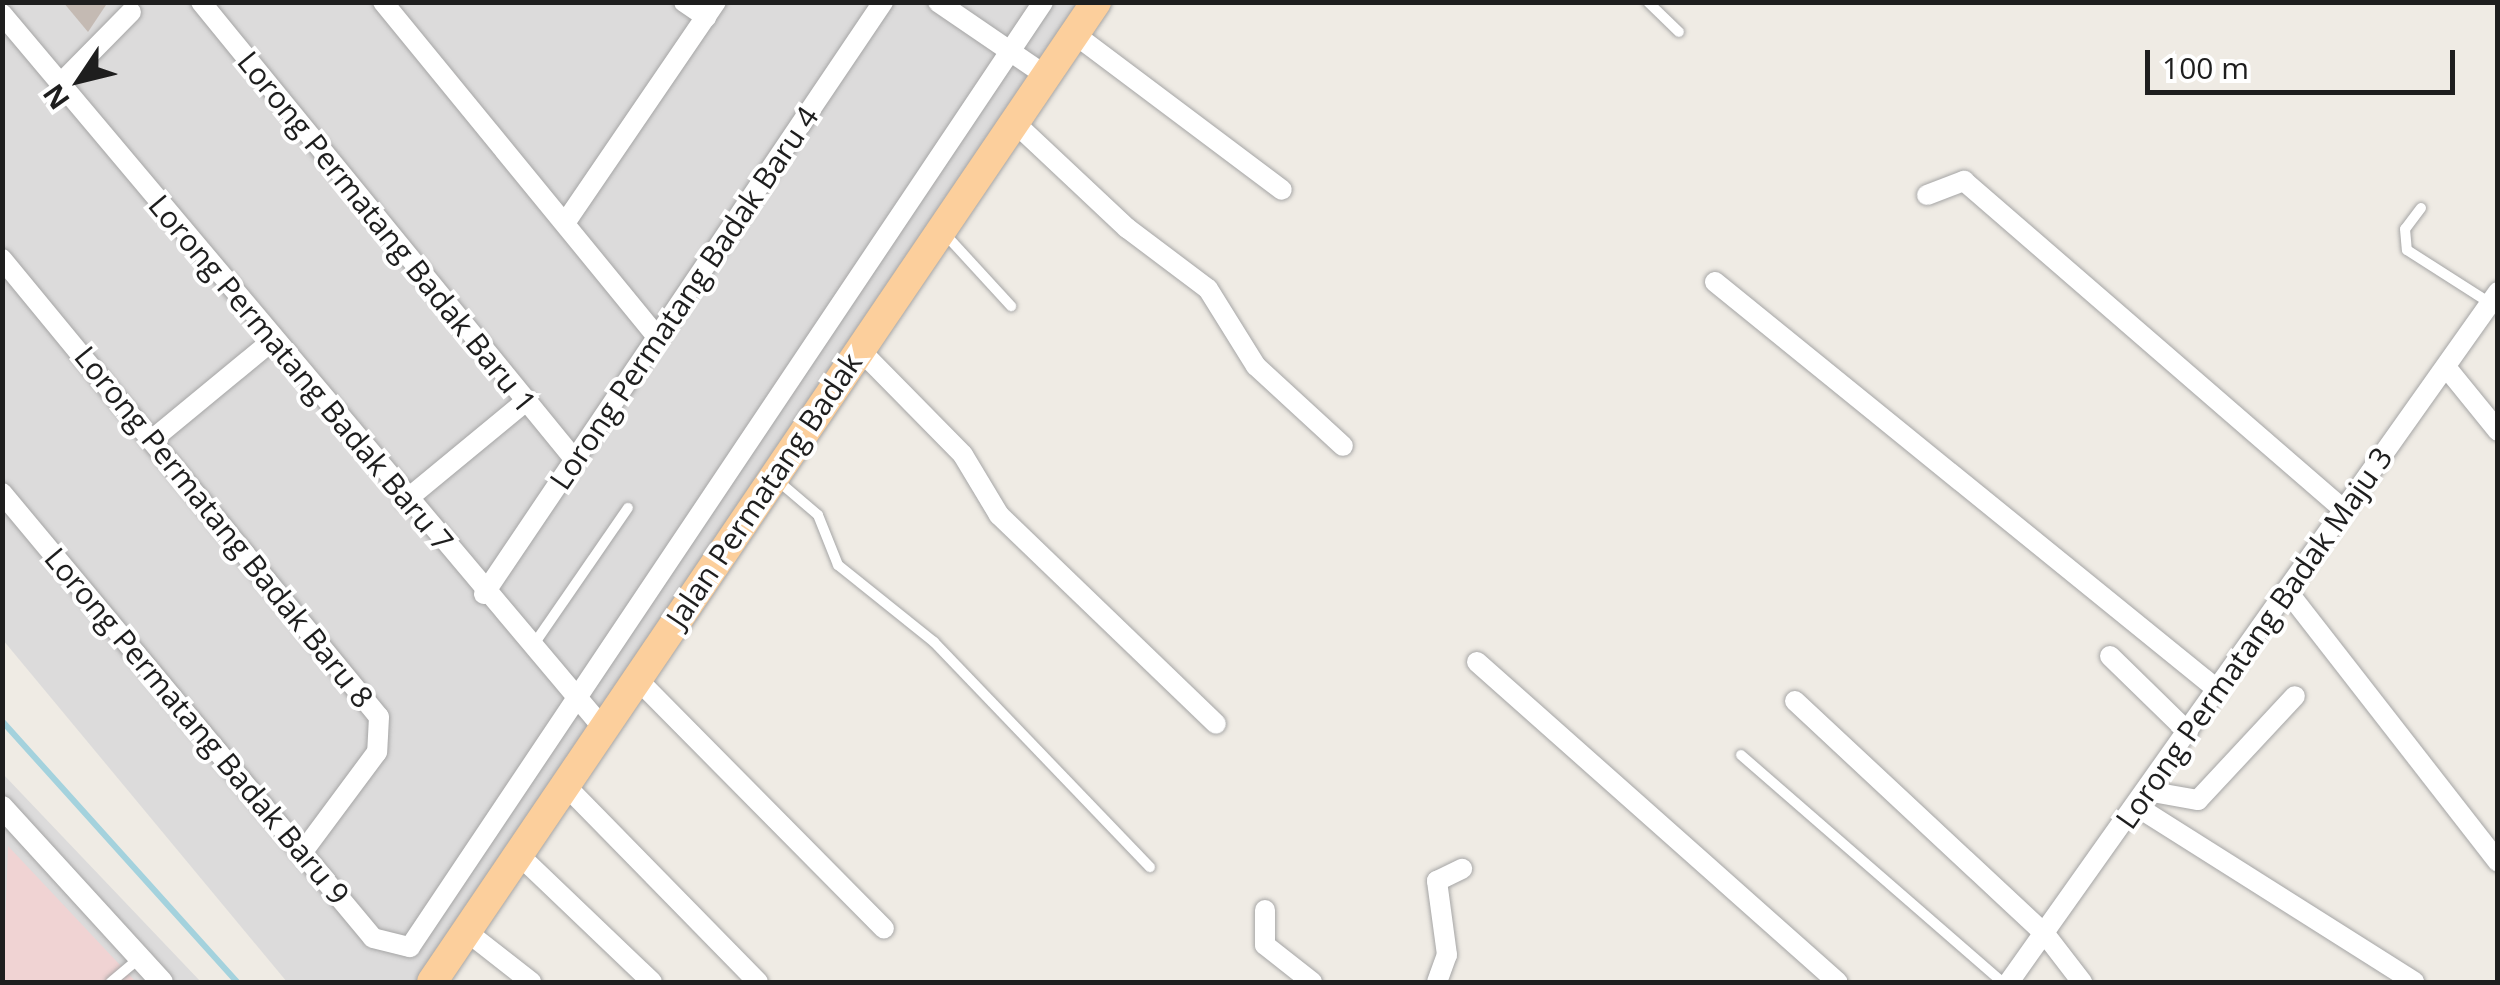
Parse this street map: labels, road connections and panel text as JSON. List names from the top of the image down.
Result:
{
  "streets": {
    "main road": ["Jalan Permatang Badak"],
    "street": [
      "Lorong Permatang Badak Baru 1",
      "Lorong Permatang Badak Baru 4",
      "Lorong Permatang Badak Baru 7",
      "Lorong Permatang Badak Baru 8",
      "Lorong Permatang Badak Maju 3",
      "Lorong Permatang Badak Baru 9"
    ]
  },
  "crossings": [
    ["Lorong Permatang Badak Baru 1", "Lorong Permatang Badak Baru 4"],
    ["Lorong Permatang Badak Baru 4", "Lorong Permatang Badak Baru 7"],
    ["Lorong Permatang Badak Baru 7", "Jalan Permatang Badak"],
    ["Lorong Permatang Badak Baru 7", "Lorong Permatang Badak Baru 9"],
    ["Lorong Permatang Badak Baru 8", "Lorong Permatang Badak Baru 9"]
  ],
  "scale_bar": "100 m",
  "north": "bottom left"
}
